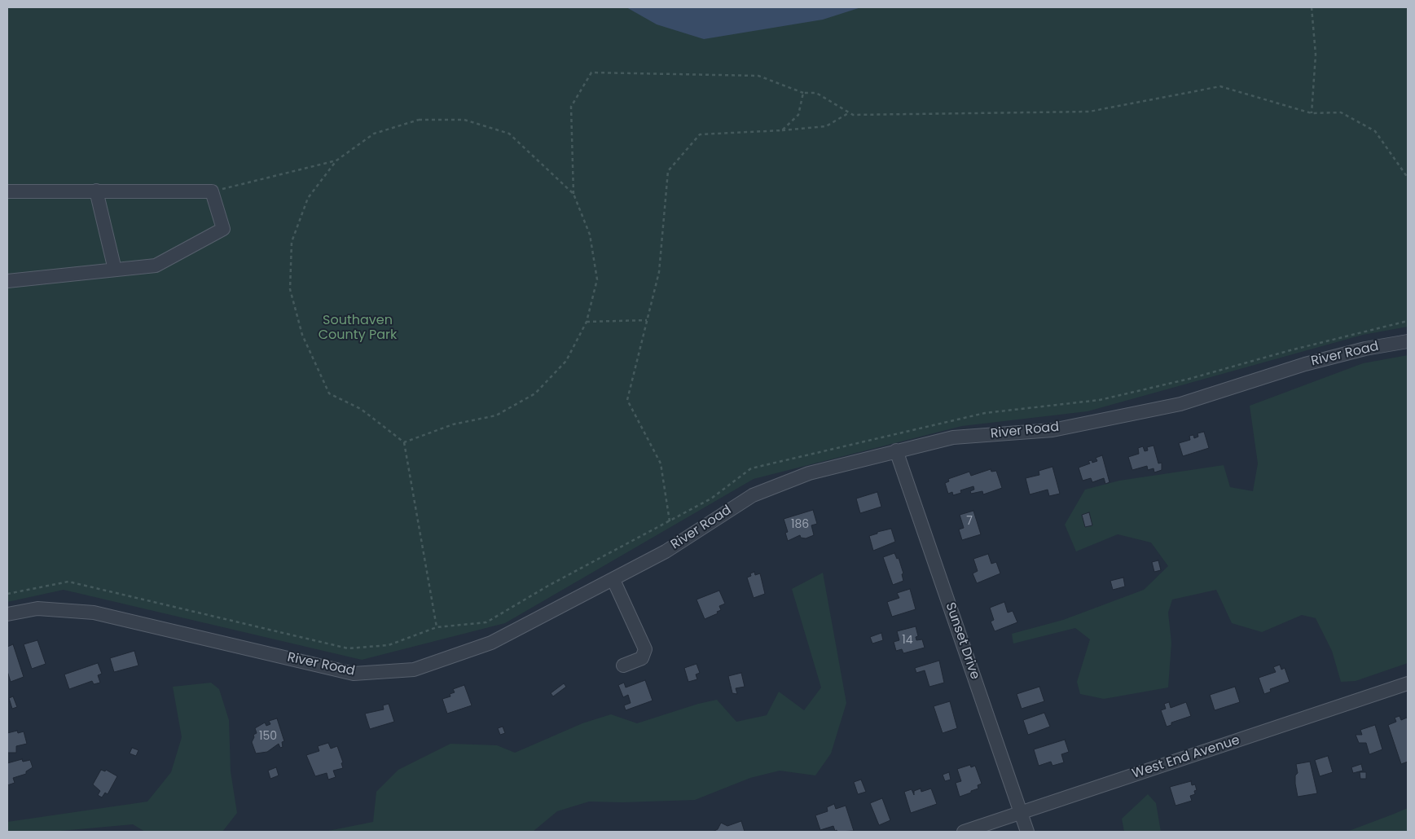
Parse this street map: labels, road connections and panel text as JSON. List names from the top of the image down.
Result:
{
  "streets": {
    "street": ["River Road", "Sunset Drive", "West End Avenue"]
  },
  "crossings": [
    ["River Road", "Sunset Drive"],
    ["Sunset Drive", "West End Avenue"]
  ],
  "parks": ["Southaven County Park"],
  "house_numbers": [
    "7",
    "186",
    "14",
    "150"
  ]
}
